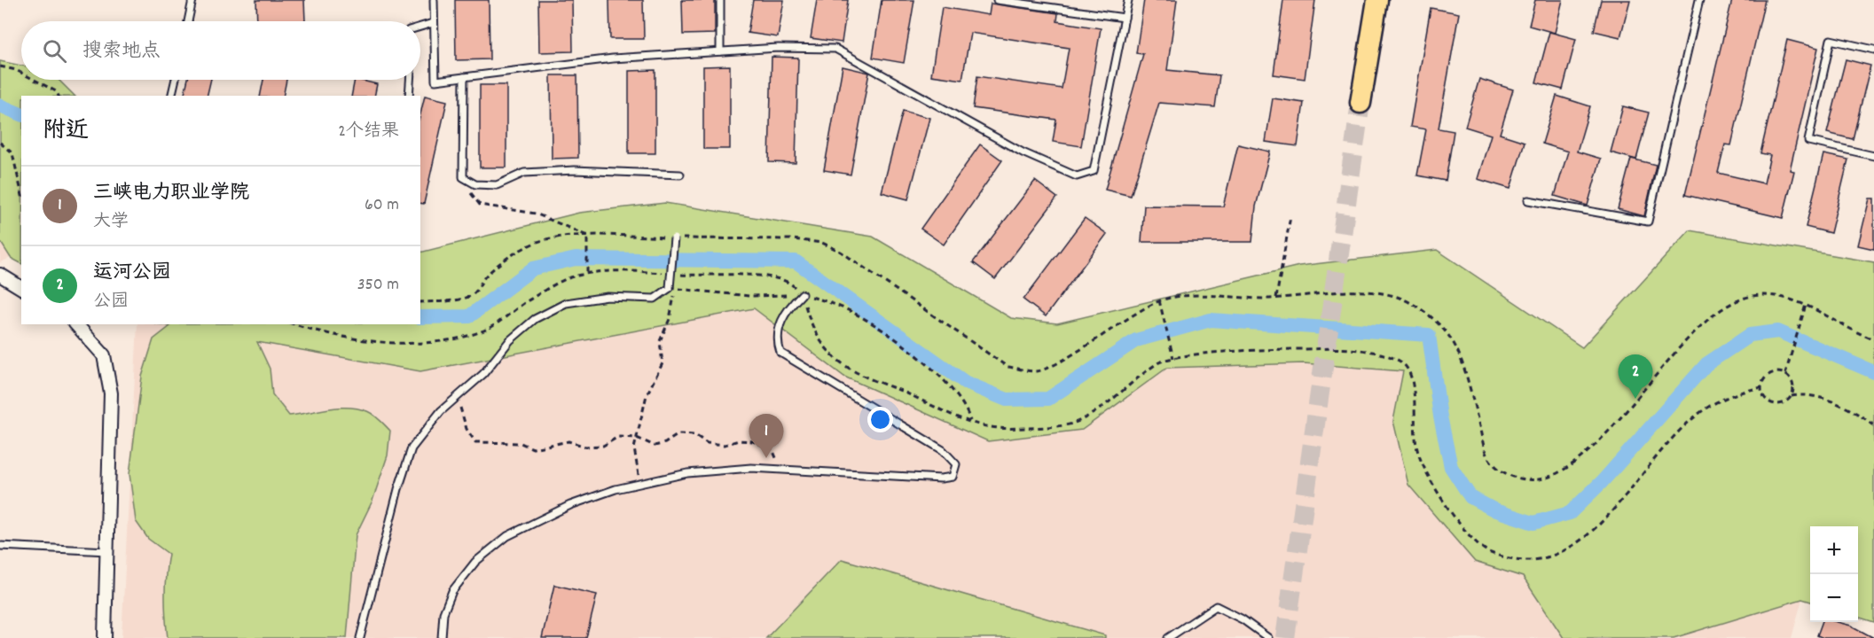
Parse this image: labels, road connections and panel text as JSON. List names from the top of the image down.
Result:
{
  "page": {
    "search": "搜索地点",
    "heading": ["附近", "2个结果"],
    "list": [
      {
        "mark": "1",
        "name": "三峡电力职业学院",
        "note": "大学",
        "value": "60 m"
      },
      {
        "mark": "2",
        "name": "运河公园",
        "note": "公园",
        "value": "350 m"
      }
    ],
    "pins": ["2", "1"],
    "map_buttons": ["+", "−"]
  }
}
